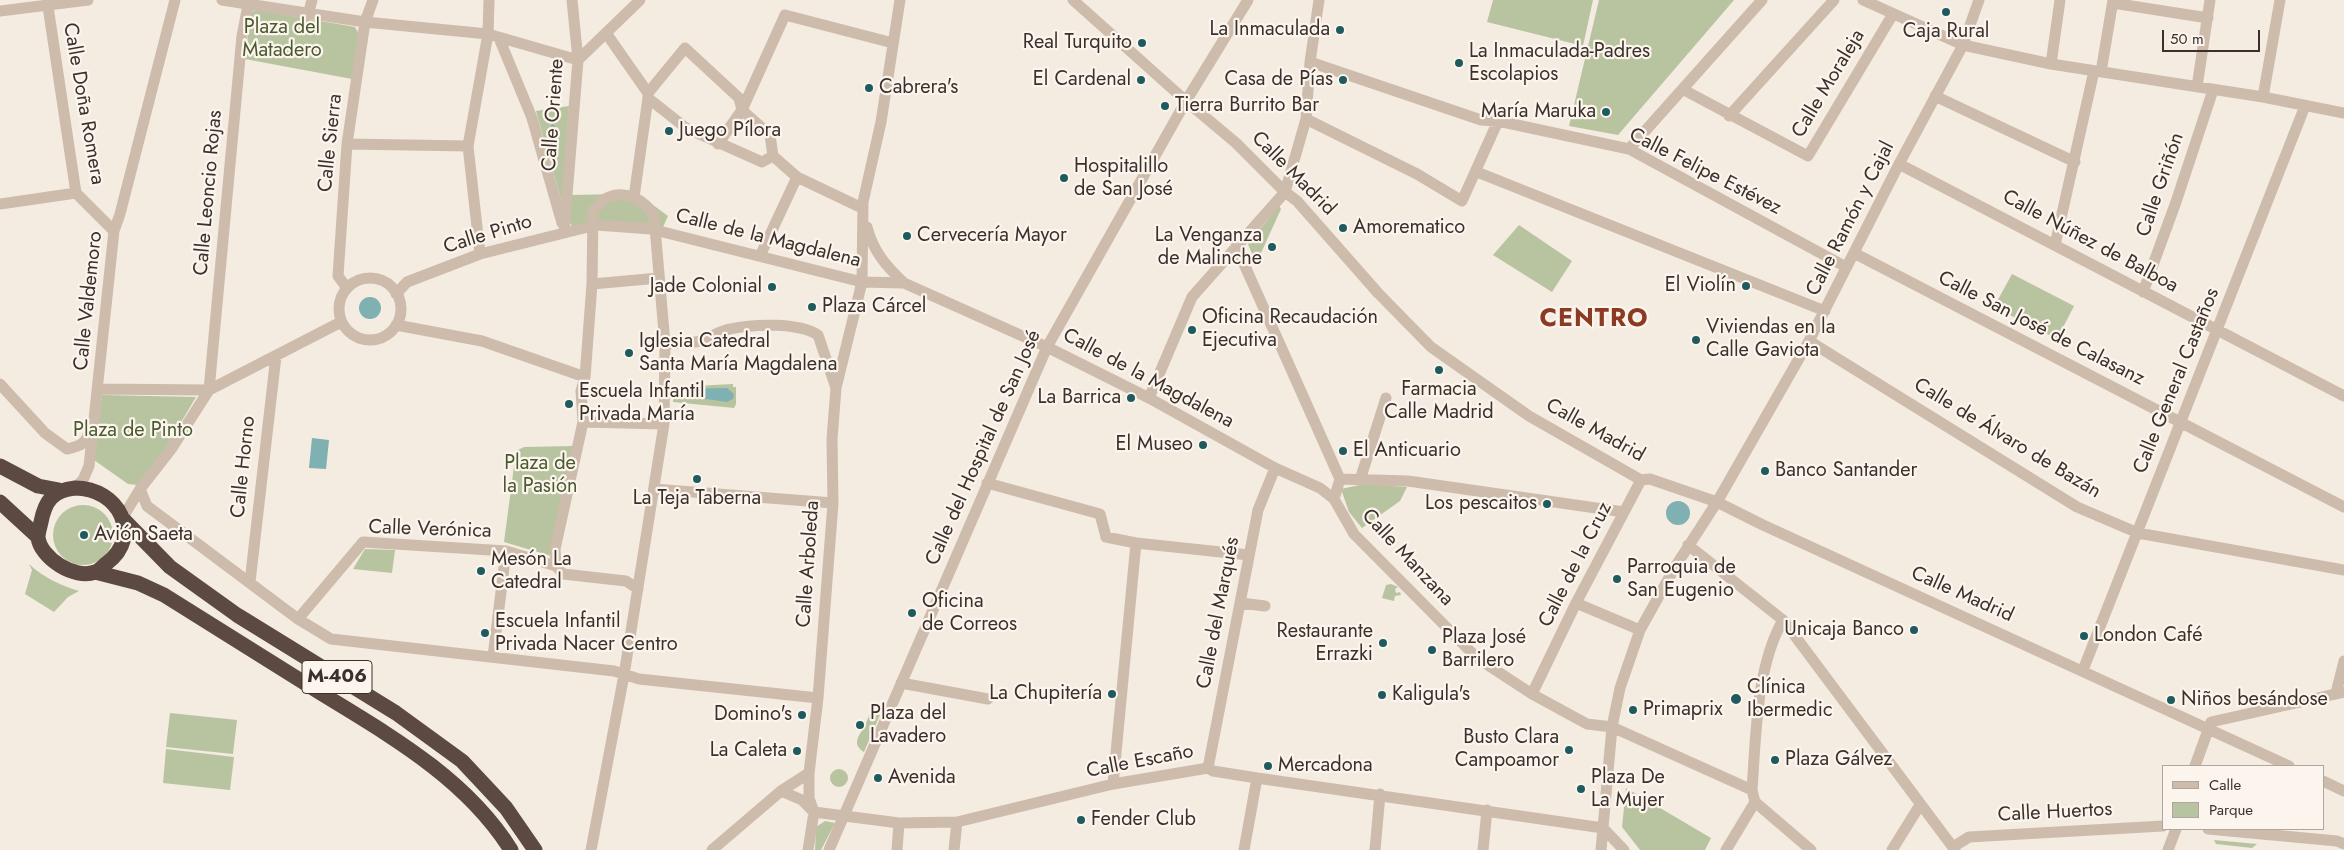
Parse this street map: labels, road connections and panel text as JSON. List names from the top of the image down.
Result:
{
  "streets": {
    "highway": ["M-406"],
    "street": [
      "Calle Moraleja",
      "Calle Doña Romera",
      "Calle Oriente",
      "Calle Sierra",
      "Calle Felipe Estévez",
      "Calle Madrid",
      "Calle Griñón",
      "Calle Leoncio Rojas",
      "Calle Ramón y Cajal",
      "Calle Pinto",
      "Calle de la Magdalena",
      "Calle Núñez de Balboa",
      "Calle Valdemoro",
      "Calle San José de Calasanz",
      "Calle General Castaños",
      "Calle de Álvaro de Bazán",
      "Calle del Hospital de San José",
      "Calle Horno",
      "Calle Verónica",
      "Calle Manzana",
      "Calle Arboleda",
      "Calle de la Cruz",
      "Calle del Marqués",
      "Calle Escaño",
      "Calle Huertos"
    ]
  },
  "crossings": [
    ["Calle Doña Romera", "Calle Valdemoro"],
    ["Calle Oriente", "Calle Pinto"],
    ["Calle Sierra", "Calle Pinto"],
    ["Calle Felipe Estévez", "Calle Ramón y Cajal"],
    ["Calle Madrid", "Calle Ramón y Cajal"],
    ["Calle Madrid", "Calle General Castaños"],
    ["Calle Madrid", "Calle del Hospital de San José"],
    ["Calle Madrid", "Calle de la Cruz"],
    ["Calle Griñón", "Calle Núñez de Balboa"],
    ["Calle Ramón y Cajal", "Calle Núñez de Balboa"],
    ["Calle Ramón y Cajal", "Calle San José de Calasanz"],
    ["Calle Ramón y Cajal", "Calle de Álvaro de Bazán"],
    ["Calle Ramón y Cajal", "Calle Manzana"],
    ["Calle Ramón y Cajal", "Calle Escaño"],
    ["Calle Pinto", "Calle de la Magdalena"],
    ["Calle de la Magdalena", "Calle del Hospital de San José"],
    ["Calle de la Magdalena", "Calle Manzana"],
    ["Calle de la Magdalena", "Calle Arboleda"],
    ["Calle de la Magdalena", "Calle del Marqués"],
    ["Calle Núñez de Balboa", "Calle General Castaños"],
    ["Calle Valdemoro", "M-406"],
    ["Calle San José de Calasanz", "Calle General Castaños"],
    ["Calle General Castaños", "Calle de Álvaro de Bazán"],
    ["Calle del Hospital de San José", "Calle Escaño"],
    ["Calle Manzana", "Calle de la Cruz"],
    ["Calle Arboleda", "Calle Escaño"],
    ["Calle del Marqués", "Calle Escaño"]
  ],
  "districts": ["CENTRO"],
  "parks": ["Plaza del Matadero", "Plaza de Pinto", "Plaza de la Pasión"],
  "places": [
    "Caja Rural",
    "La Inmaculada",
    "Real Turquito",
    "La Inmaculada-Padres Escolapios",
    "El Cardenal",
    "Casa de Pías",
    "Cabrera's",
    "Tierra Burrito Bar",
    "María Maruka",
    "Juego Pílora",
    "Hospitalillo de San José",
    "Amorematico",
    "Cervecería Mayor",
    "La Venganza de Malinche",
    "El Violín",
    "Jade Colonial",
    "Plaza Cárcel",
    "Oficina Recaudación Ejecutiva",
    "Viviendas en la Calle Gaviota",
    "Iglesia Catedral Santa María Magdalena",
    "Farmacia Calle Madrid",
    "La Barrica",
    "Escuela Infantil Privada María",
    "El Museo",
    "El Anticuario",
    "Banco Santander",
    "La Teja Taberna",
    "Los pescaitos",
    "Avión Saeta",
    "Mesón La Catedral",
    "Parroquia de San Eugenio",
    "Oficina de Correos",
    "Unicaja Banco",
    "Escuela Infantil Privada Nacer Centro",
    "London Café",
    "Restaurante Errazki",
    "Plaza José Barrilero",
    "La Chupitería",
    "Kaligula's",
    "Clínica Ibermedic",
    "Niños besándose",
    "Primaprix",
    "Domino's",
    "Plaza del Lavadero",
    "Busto Clara Campoamor",
    "La Caleta",
    "Plaza Gálvez",
    "Mercadona",
    "Avenida",
    "Plaza De La Mujer",
    "Fender Club"
  ],
  "legend": ["Calle", "Parque"],
  "scale_bar": "50 m"
}
